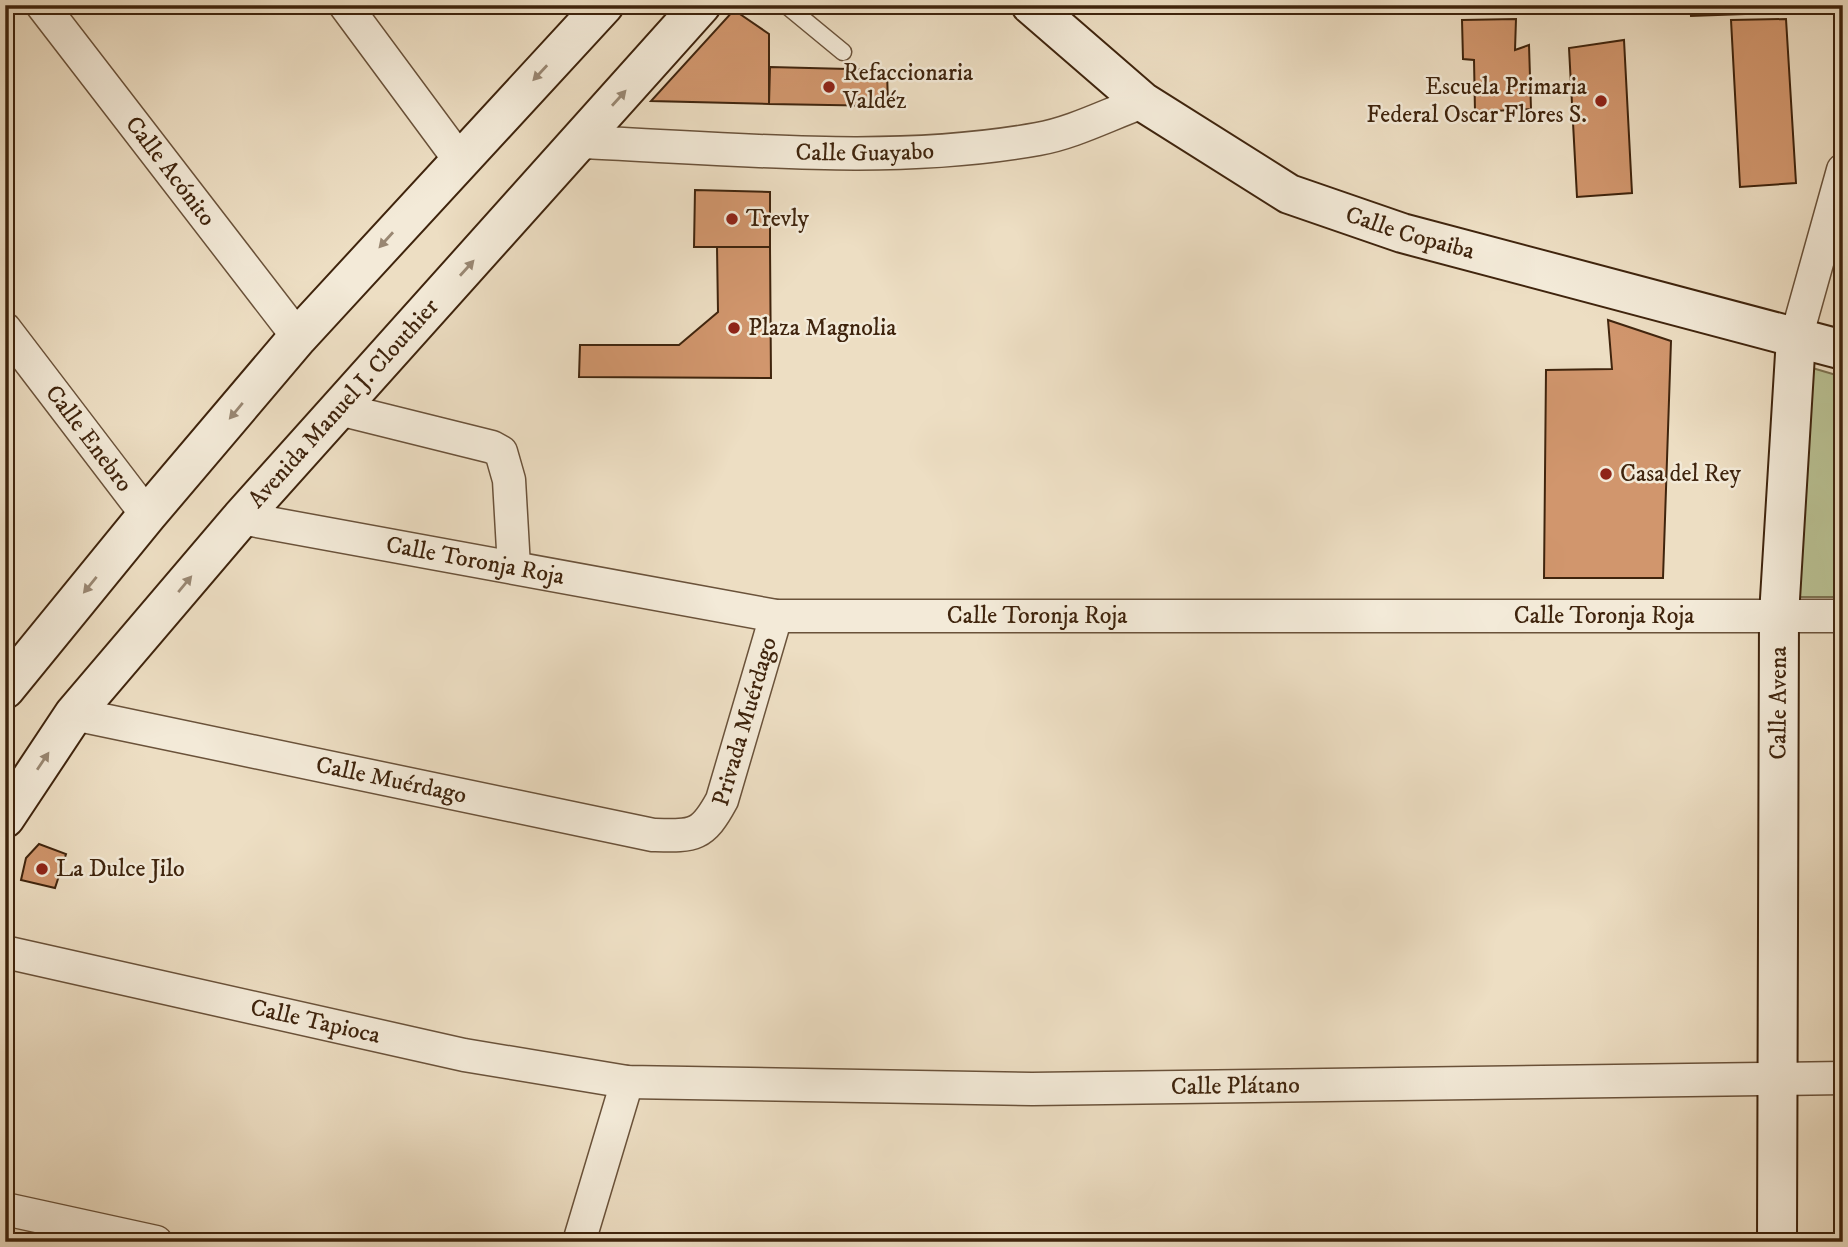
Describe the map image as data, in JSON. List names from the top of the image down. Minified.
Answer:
{"streets":{"main road":["Calle Copaiba","Avenida Manuel J. Clouthier","Calle Avena"],"street":["Calle Guayabo","Calle Acónito","Calle Enebro","Calle Toronja Roja","Privada Muérdago","Calle Muérdago","Calle Tapioca","Calle Plátano"]},"crossings":[["Calle Guayabo","Calle Copaiba"],["Calle Guayabo","Avenida Manuel J. Clouthier"],["Calle Copaiba","Calle Avena"],["Avenida Manuel J. Clouthier","Calle Toronja Roja"],["Avenida Manuel J. Clouthier","Calle Muérdago"],["Calle Toronja Roja","Calle Avena"],["Calle Toronja Roja","Privada Muérdago"],["Calle Avena","Calle Plátano"],["Privada Muérdago","Calle Muérdago"],["Calle Tapioca","Calle Plátano"]],"places":["Refaccionaria Valdéz","Escuela Primaria Federal Oscar Flores S.","Trevly","Plaza Magnolia","Casa del Rey","La Dulce Jilo"]}
